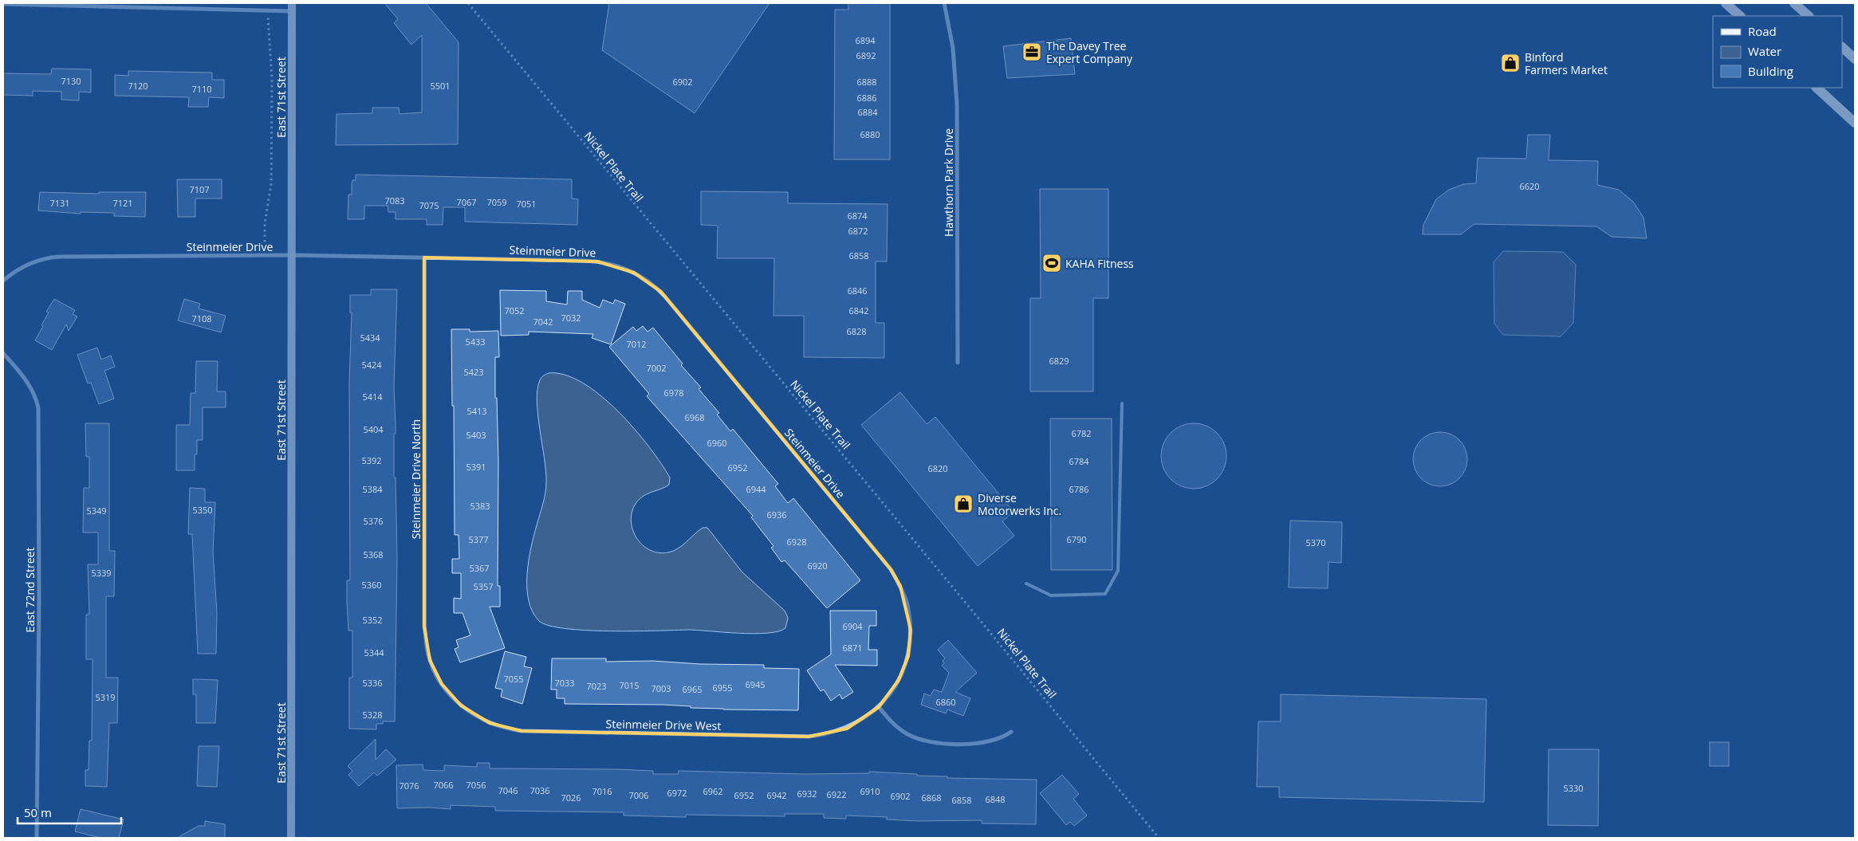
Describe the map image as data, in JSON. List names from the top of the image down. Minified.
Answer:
{"streets":{"main road":["East 71st Street"],"street":["Hawthorn Park Drive","Steinmeier Drive","Steinmeier Drive North","East 72nd Street","Steinmeier Drive West"],"path":["Nickel Plate Trail"]},"crossings":[["East 71st Street","Steinmeier Drive"],["Steinmeier Drive","Steinmeier Drive North"],["Steinmeier Drive","Steinmeier Drive West"],["Steinmeier Drive North","Steinmeier Drive West"]],"places":{"office":["The Davey Tree Expert Company"],"shop":["Binford Farmers Market","Diverse Motorwerks Inc."],"sports":["KAHA Fitness"]},"house_numbers":["6894","6892","7130","6902","6888","7120","5501","7110","6886","6884","6880","6620","7107","7083","7067","7059","7131","7121","7051","7075","6874","6872","6858","6846","7052","6842","7032","7108","7042","6828","5434","5433","7012","6829","5424","7002","5423","6978","5414","5413","6968","5404","6782","5403","6960","5392","6784","5391","6952","6820","5384","6944","6786","5383","5350","5349","6936","5376","5377","6790","6928","5370","5368","6920","5367","5339","5360","5357","5352","6904","6871","5344","7055","5336","7033","6945","7015","7023","6955","7003","6965","5319","6860","5328","7066","7056","7076","5330","7046","7036","7016","6962","6910","6972","6932","6922","7006","6952","6942","6902","7026","6868","6848","6858"],"legend":["Road","Water","Building"],"scale_bar":"50 m"}
